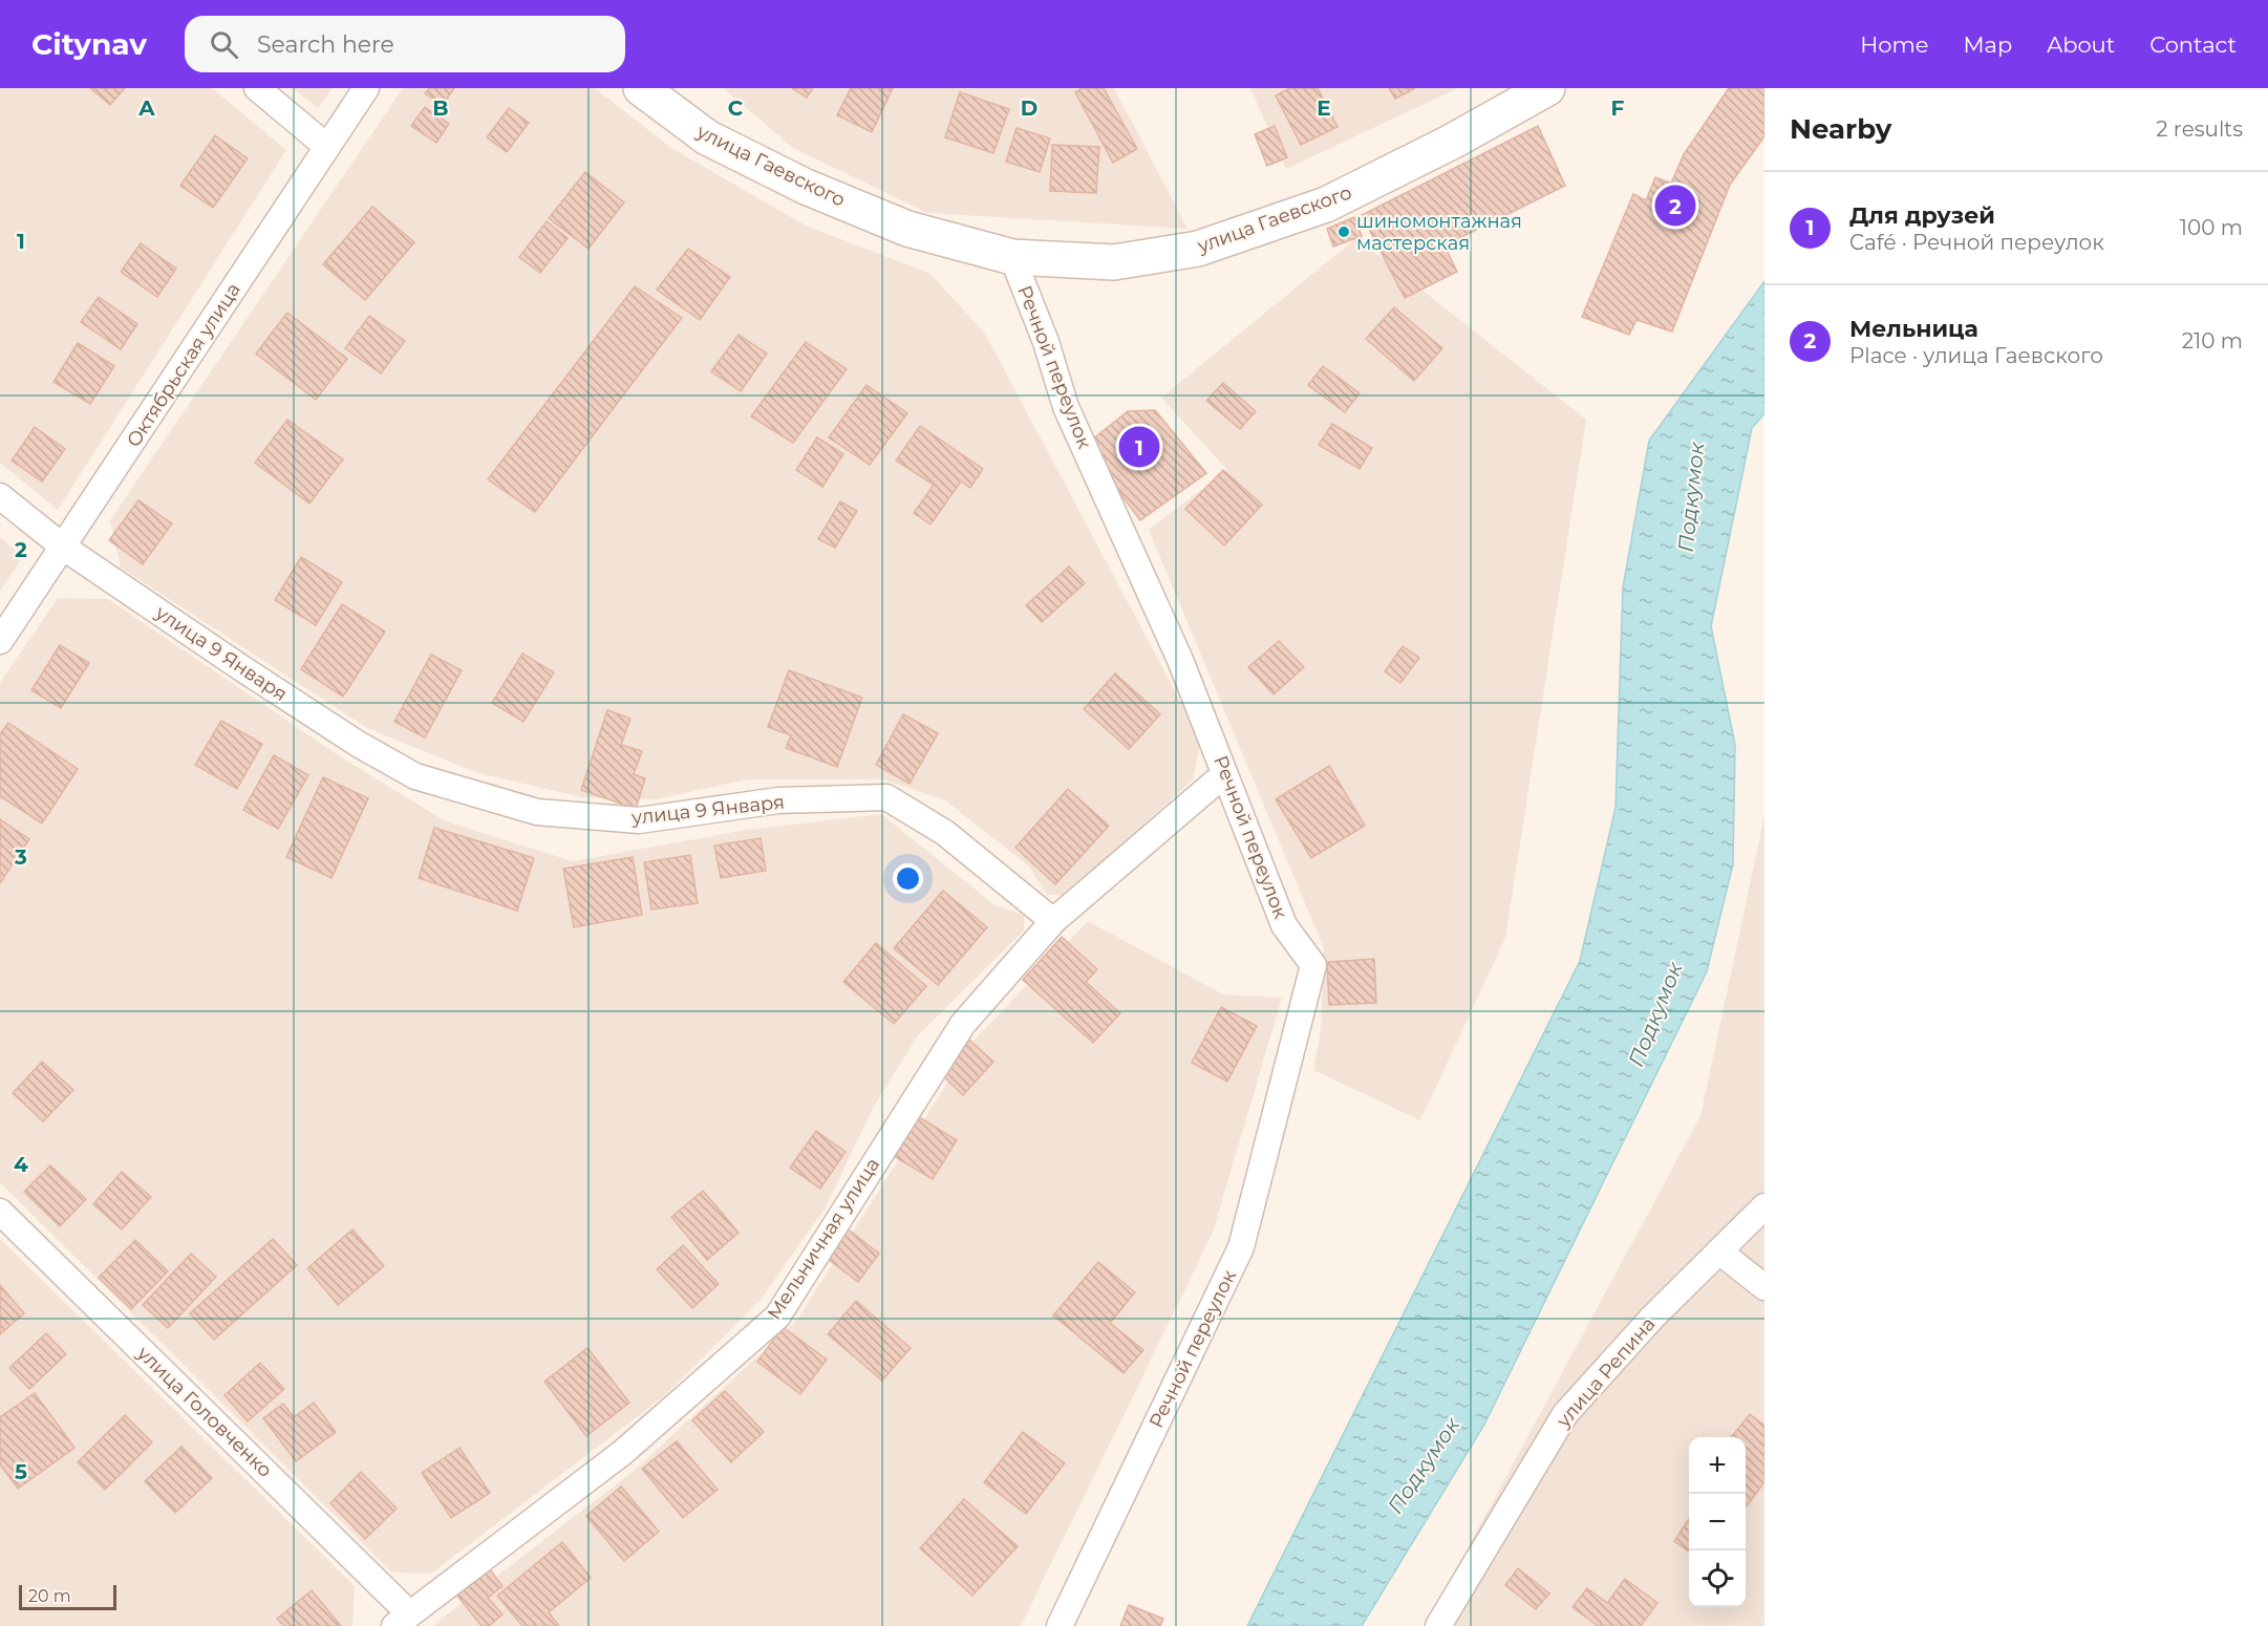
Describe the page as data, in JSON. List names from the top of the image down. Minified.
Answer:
{"streets":{"main road":["улица Гаевского"],"street":["Октябрьская улица","Речной переулок","улица 9 Января","Мельничная улица","улица Репина","улица Головченко"]},"crossings":[["улица Гаевского","Речной переулок"],["Октябрьская улица","улица 9 Января"],["улица 9 Января","Мельничная улица"],["Мельничная улица","улица Головченко"]],"water":["Подкумок"],"places":["шиномонтажная мастерская"],"scale_bar":"20 m","page":{"header":"Citynav","search":"Search here","nav":["Home","Map","About","Contact"],"heading":["Nearby","2 results"],"list":[{"mark":"1","name":"Для друзей","note":"Café · Речной переулок","value":"100 m"},{"mark":"2","name":"Мельница","note":"Place · улица Гаевского","value":"210 m"}],"pins":["2","1"],"map_buttons":["+","−"],"scale":"20 m"},"grid":{"columns":["A","B","C","D","E","F"],"rows":["1","2","3","4","5"]}}
